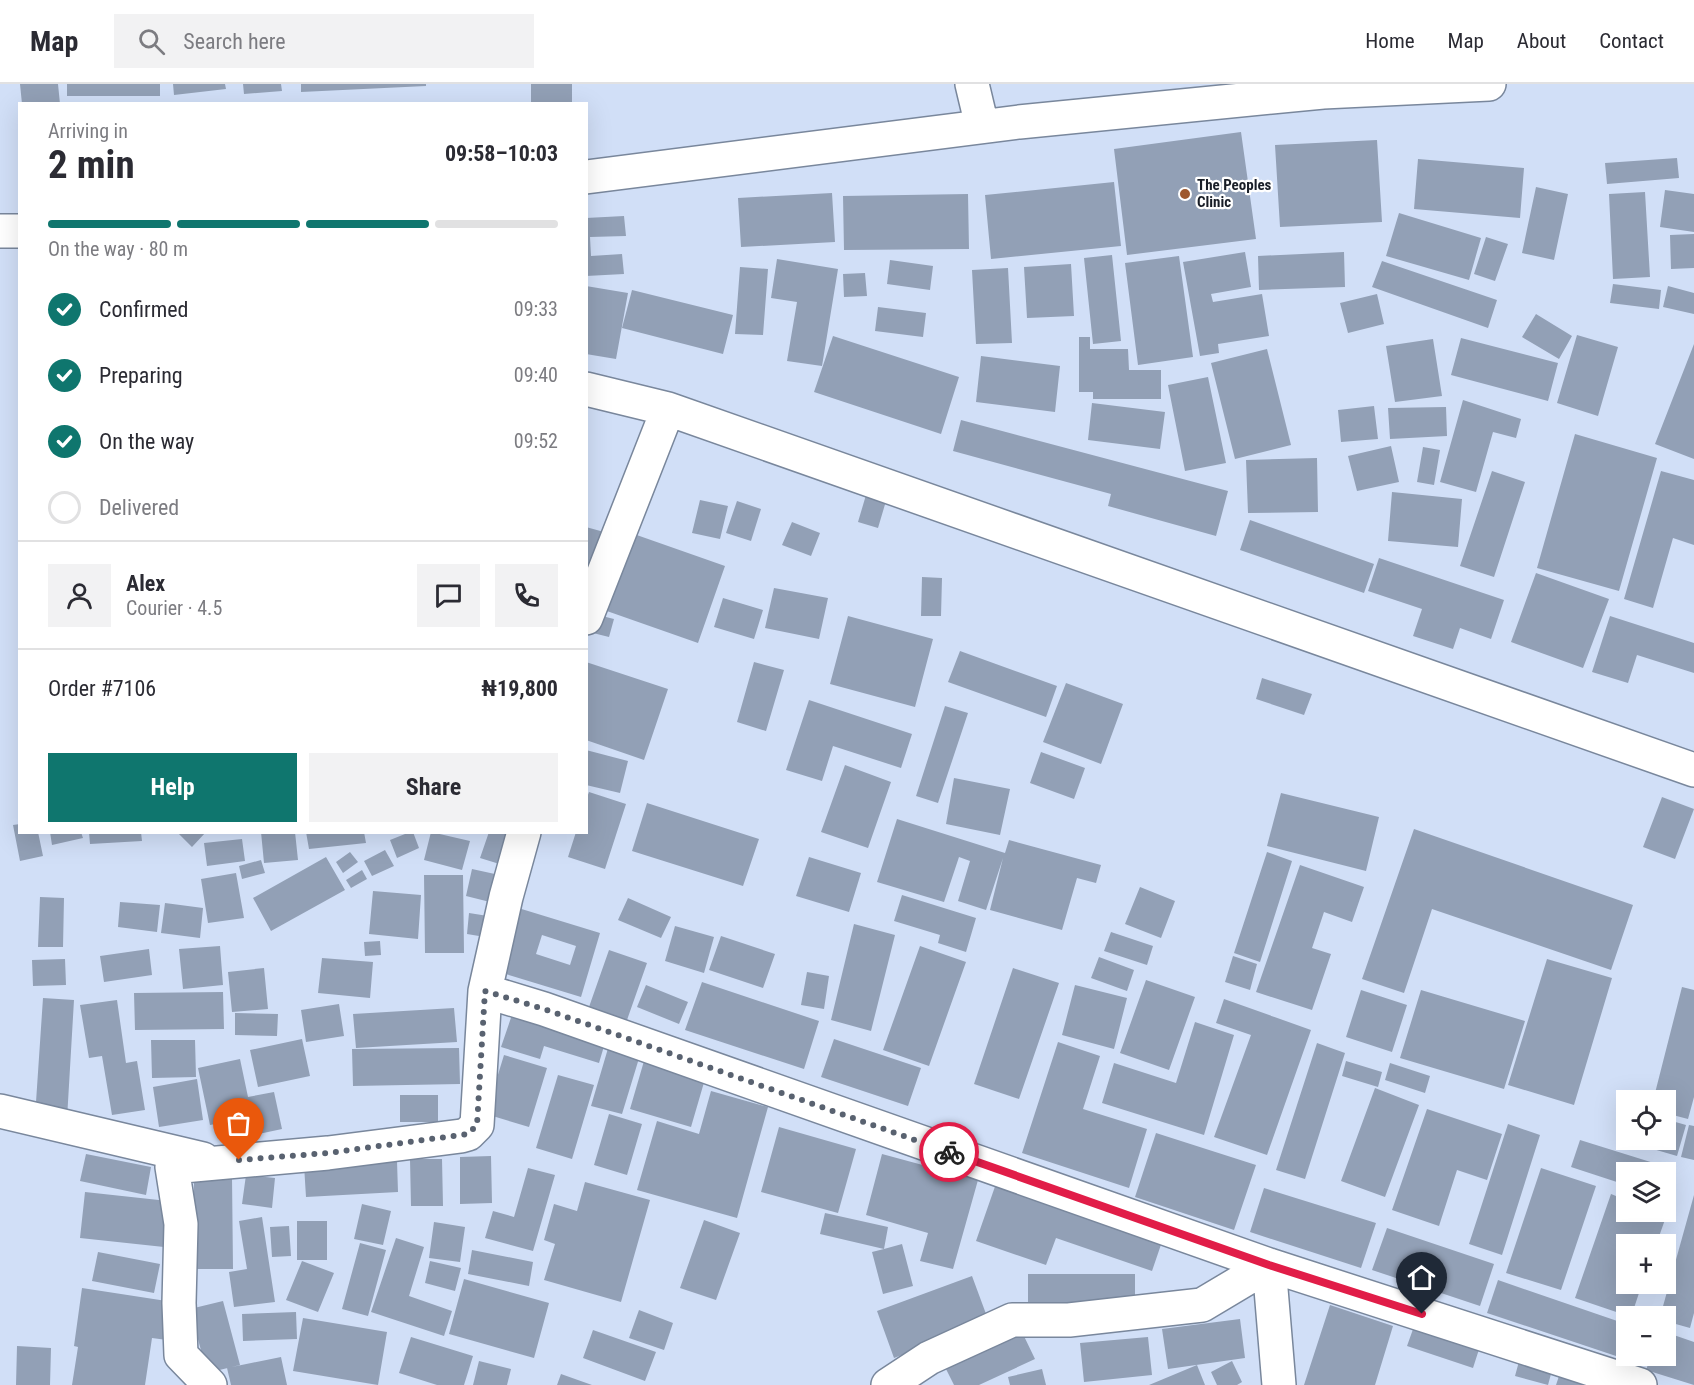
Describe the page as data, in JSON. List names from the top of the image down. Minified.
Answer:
{"places":["The Peoples Clinic"],"page":{"header":"Map","search":"Search here","nav":["Home","Map","About","Contact"],"heading":["2 min","Arriving in","09:58–10:03"],"panel":["Alex","Courier · 4.5","Order #7106","₦19,800"],"bar":"On the way · 80 m","list":[["Confirmed","09:33"],["Preparing","09:40"],["On the way","09:52"],"Delivered"],"buttons":["Help","Share"],"map_buttons":["+","−"]}}
